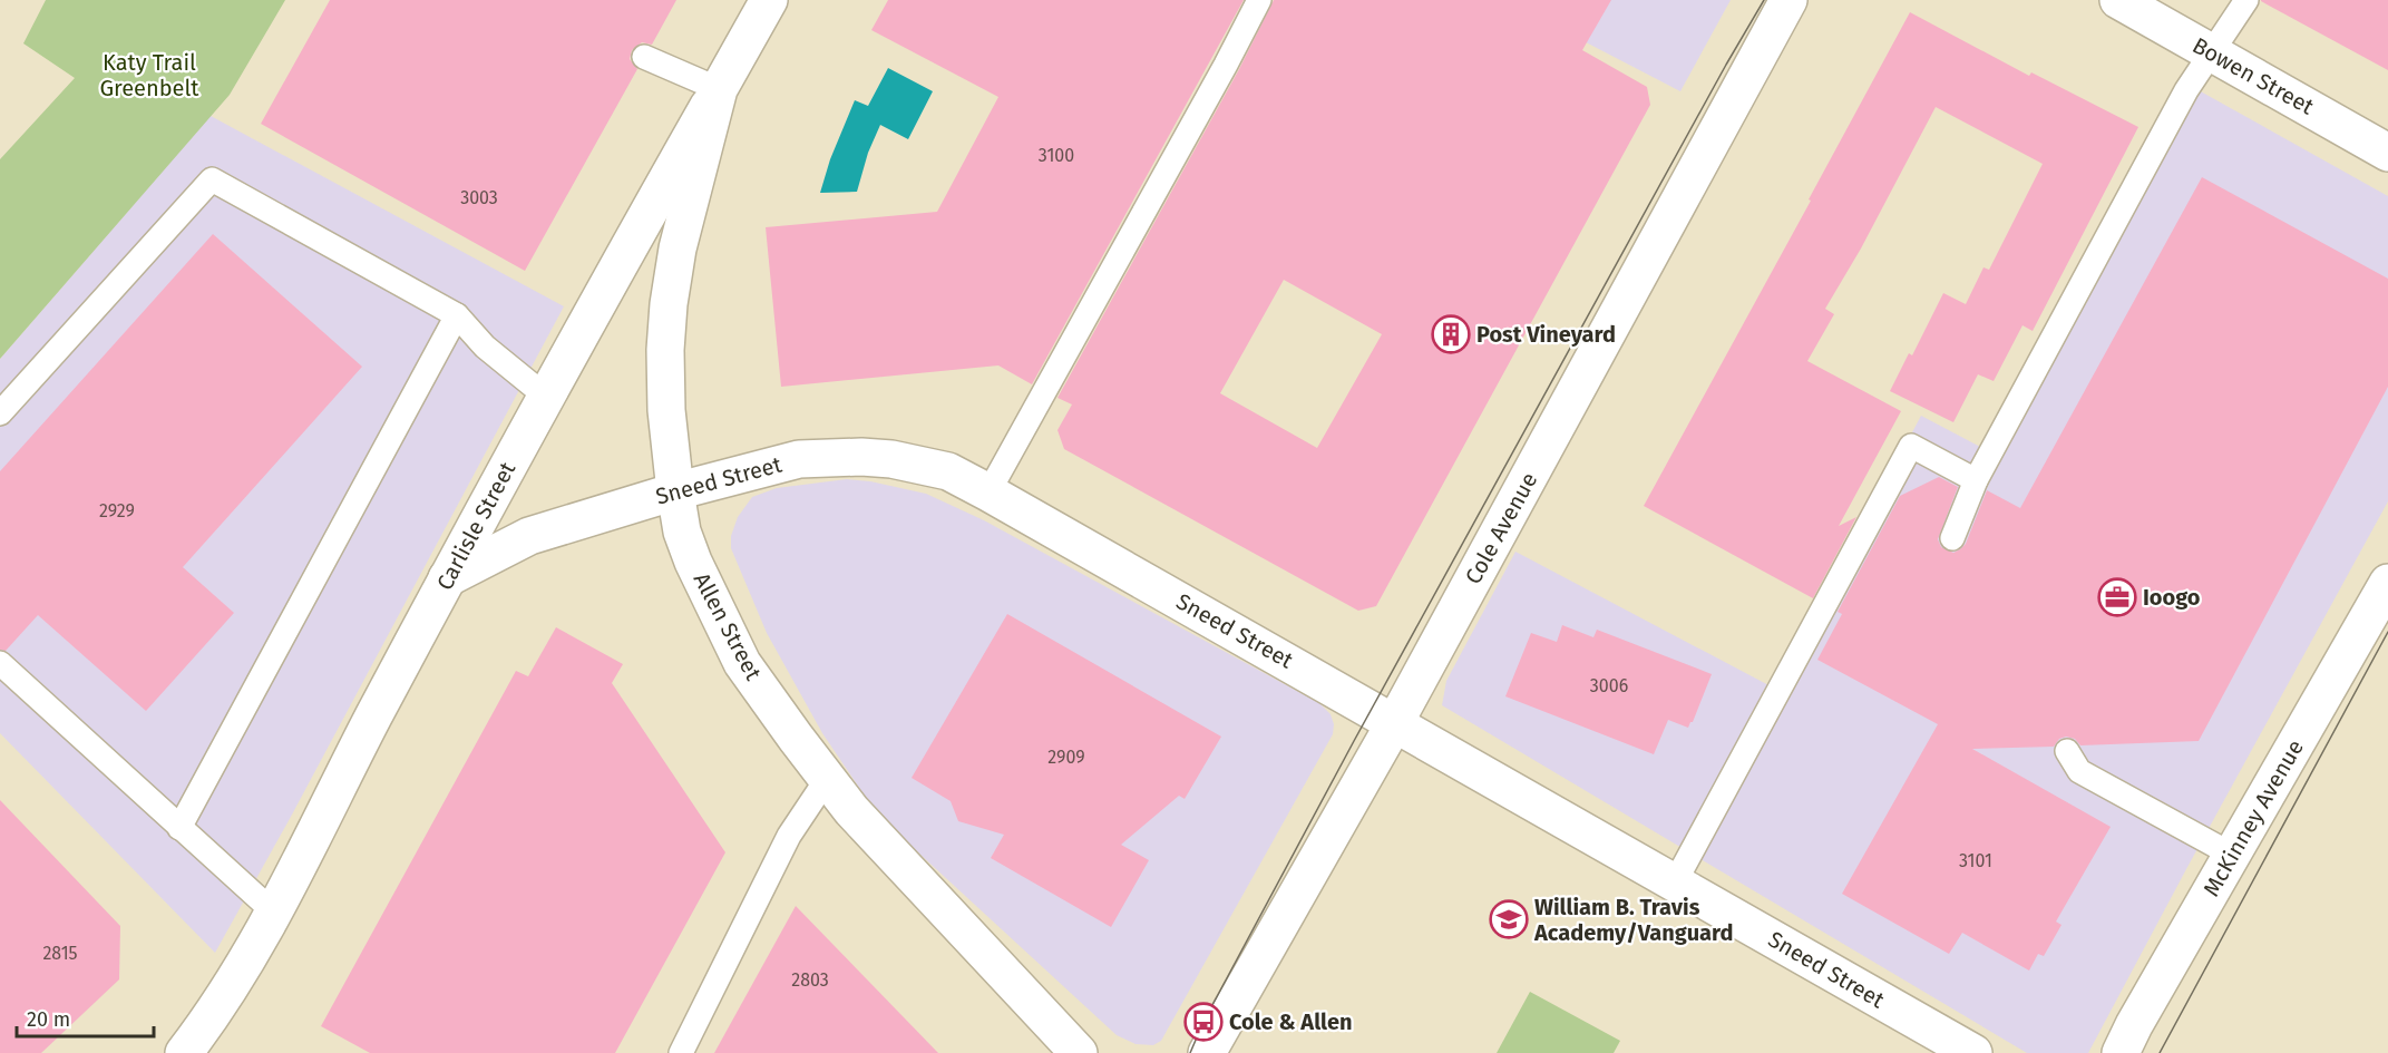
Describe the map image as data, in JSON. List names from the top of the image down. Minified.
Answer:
{"streets":{"street":["Bowen Street","Sneed Street","Carlisle Street","Cole Avenue","Allen Street","McKinney Avenue"]},"crossings":[["Sneed Street","Carlisle Street"],["Sneed Street","Cole Avenue"],["Sneed Street","Allen Street"],["Carlisle Street","Allen Street"]],"parks":["Katy Trail Greenbelt"],"places":{"building":["Post Vineyard"],"office":["Ioogo"],"school or university":["William B. Travis Academy/Vanguard"],"bus stop":["Cole & Allen"]},"house_numbers":["3100","3003","2929","3006","2909","3101","2815","2803"],"scale_bar":"20 m"}
